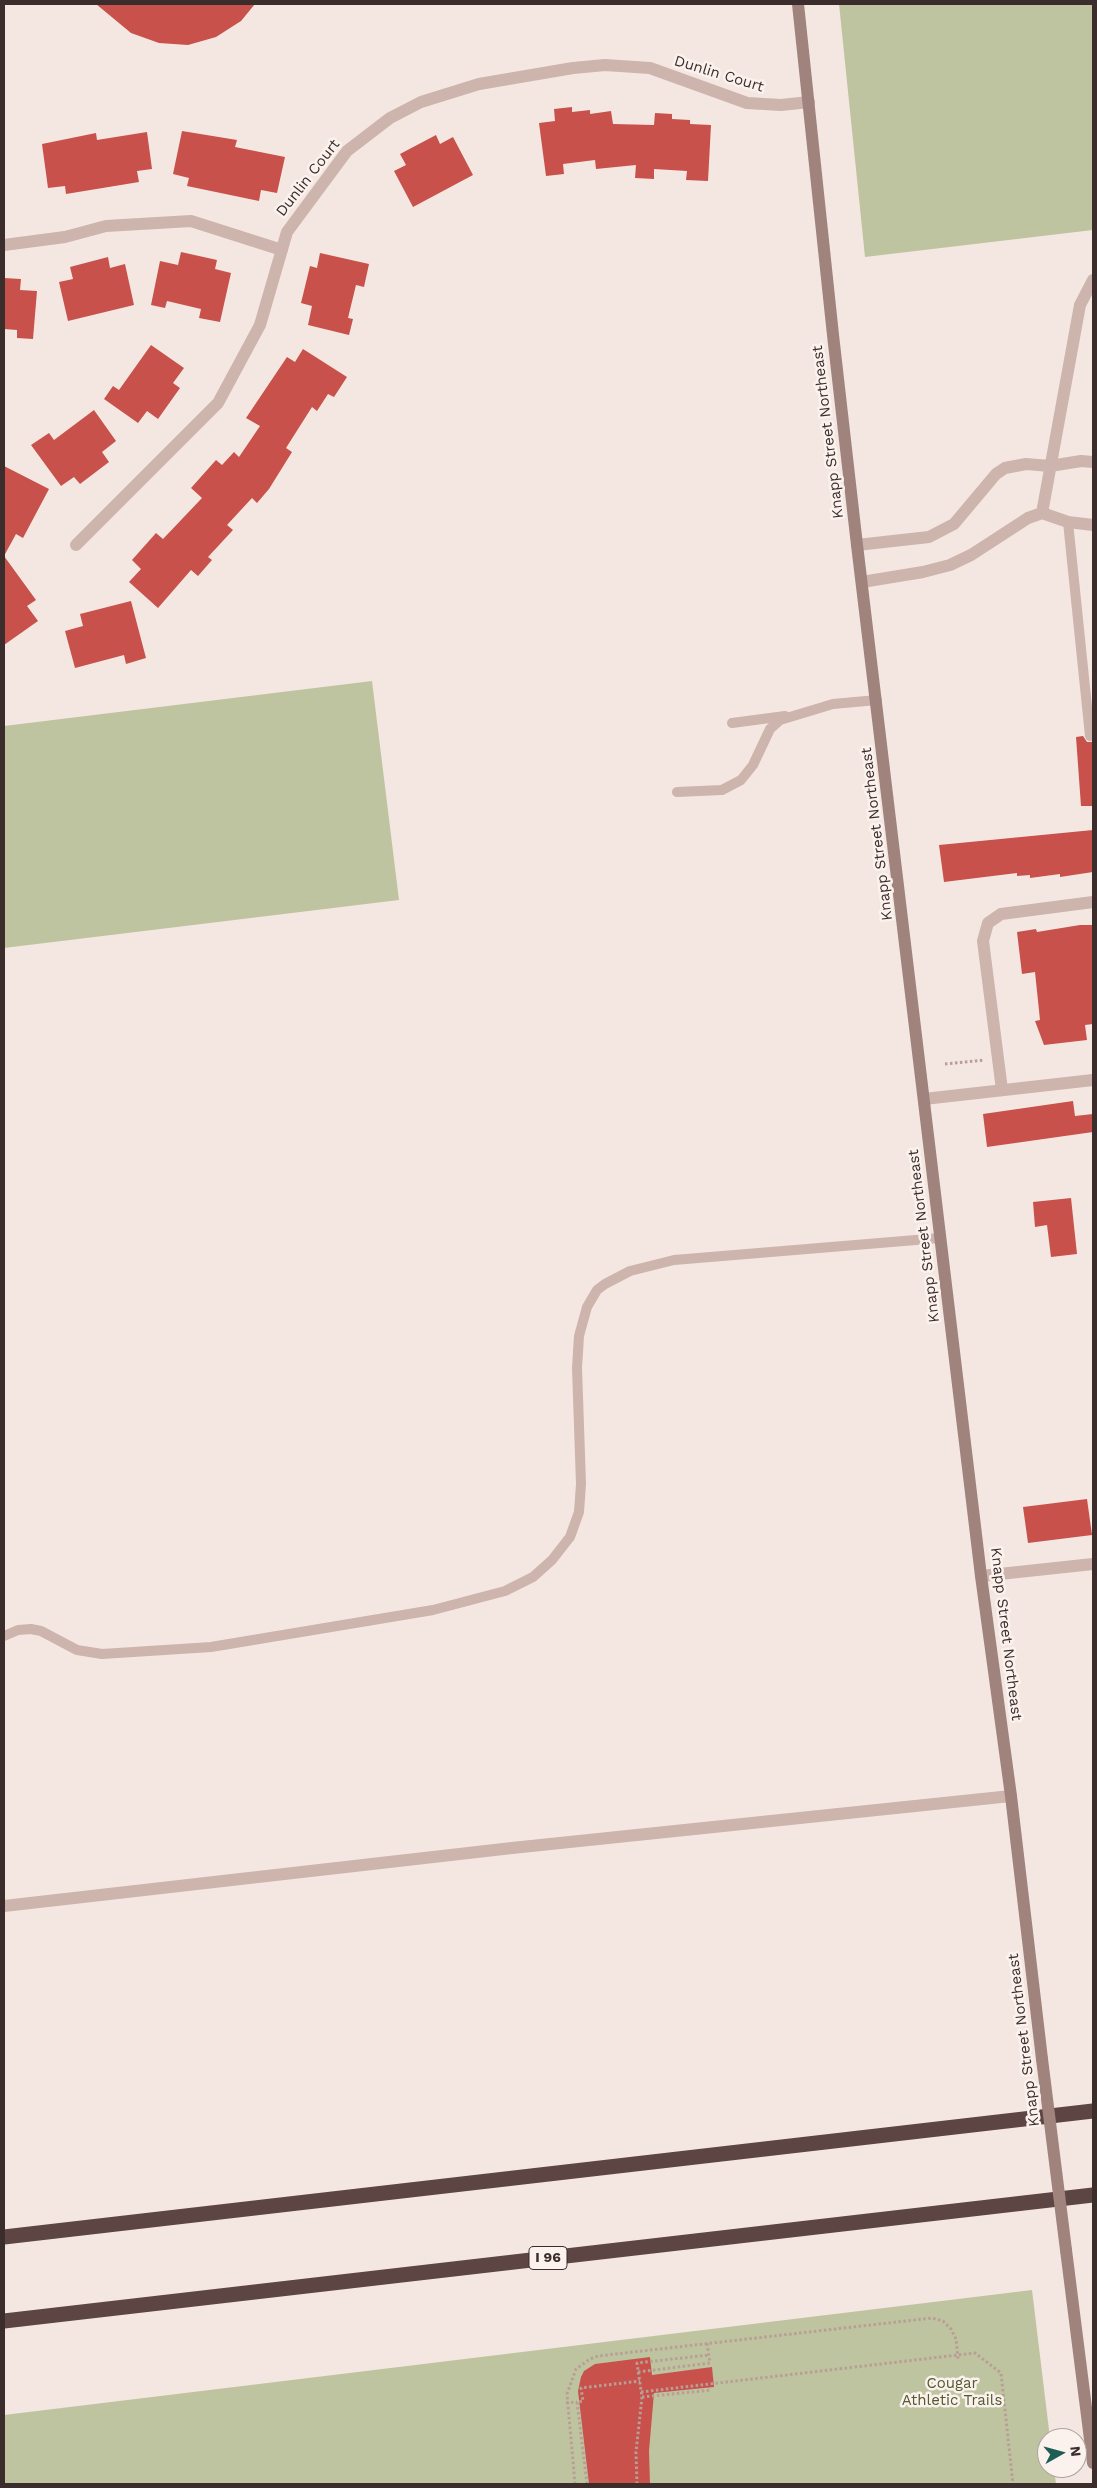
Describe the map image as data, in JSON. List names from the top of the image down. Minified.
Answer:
{"streets":{"highway":["I 96"],"main road":["Knapp Street Northeast"],"street":["Dunlin Court"]},"crossings":[["Dunlin Court","Knapp Street Northeast"]],"parks":["Cougar Athletic Trails"],"north":"right"}
